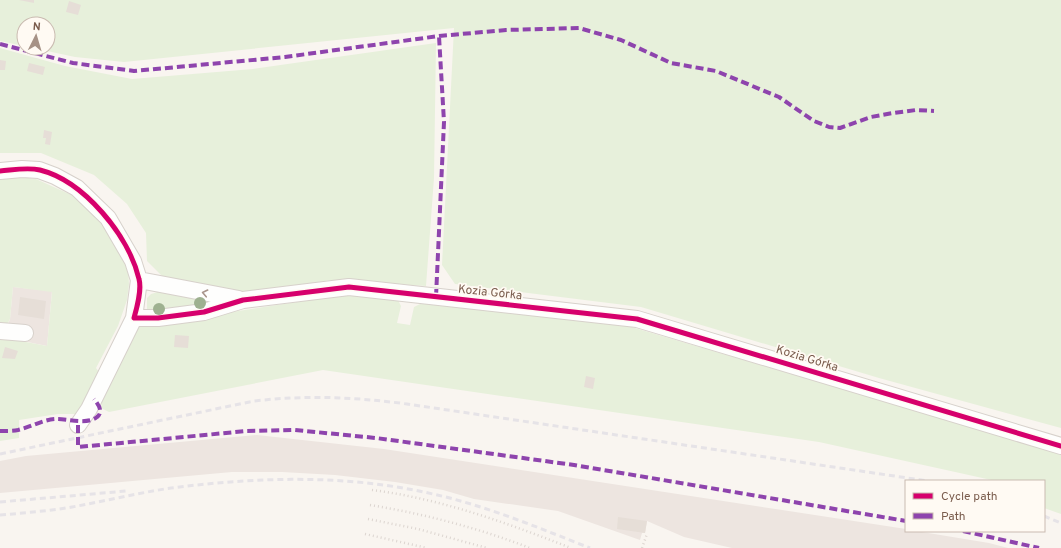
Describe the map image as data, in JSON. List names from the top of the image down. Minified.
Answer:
{"streets":{"street":["Kozia Górka"]},"legend":["Cycle path","Path"],"north":"top"}
